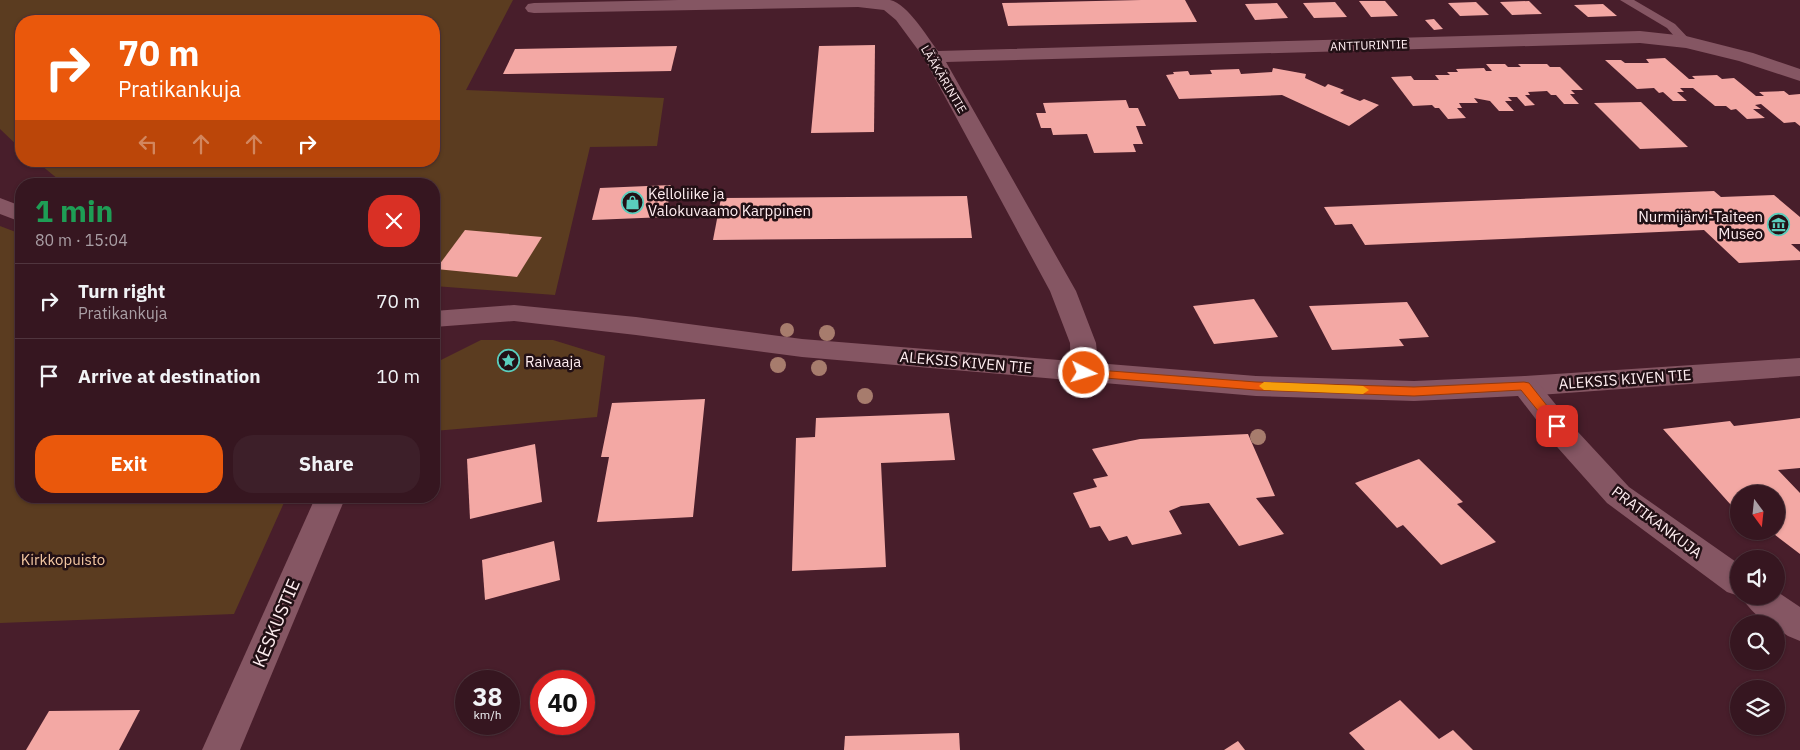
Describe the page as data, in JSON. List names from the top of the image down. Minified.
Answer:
{"streets":{"street":["ANTTURINTIE","LÄÄKÄRINTIE","ALEKSIS KIVEN TIE","PRATIKANKUJA","KESKUSTIE"]},"crossings":[["ANTTURINTIE","LÄÄKÄRINTIE"],["LÄÄKÄRINTIE","ALEKSIS KIVEN TIE"],["ALEKSIS KIVEN TIE","PRATIKANKUJA"]],"parks":["Kirkkopuisto"],"places":{"shop":["Kelloliike ja Valokuvaamo Karppinen"],"museum":["Nurmijärvi-Taiteen Museo"],"place":["Raivaaja"]},"north":"bottom","page":{"turn":["70 m","Pratikankuja"],"heading":["1 min","80 m · 15:04"],"list":[{"name":"Turn right","note":"Pratikankuja","value":"70 m"},{"name":"Arrive at destination","value":"10 m"}],"buttons":["Exit","Share"],"speed":"38 km/h","limit":"40"}}
